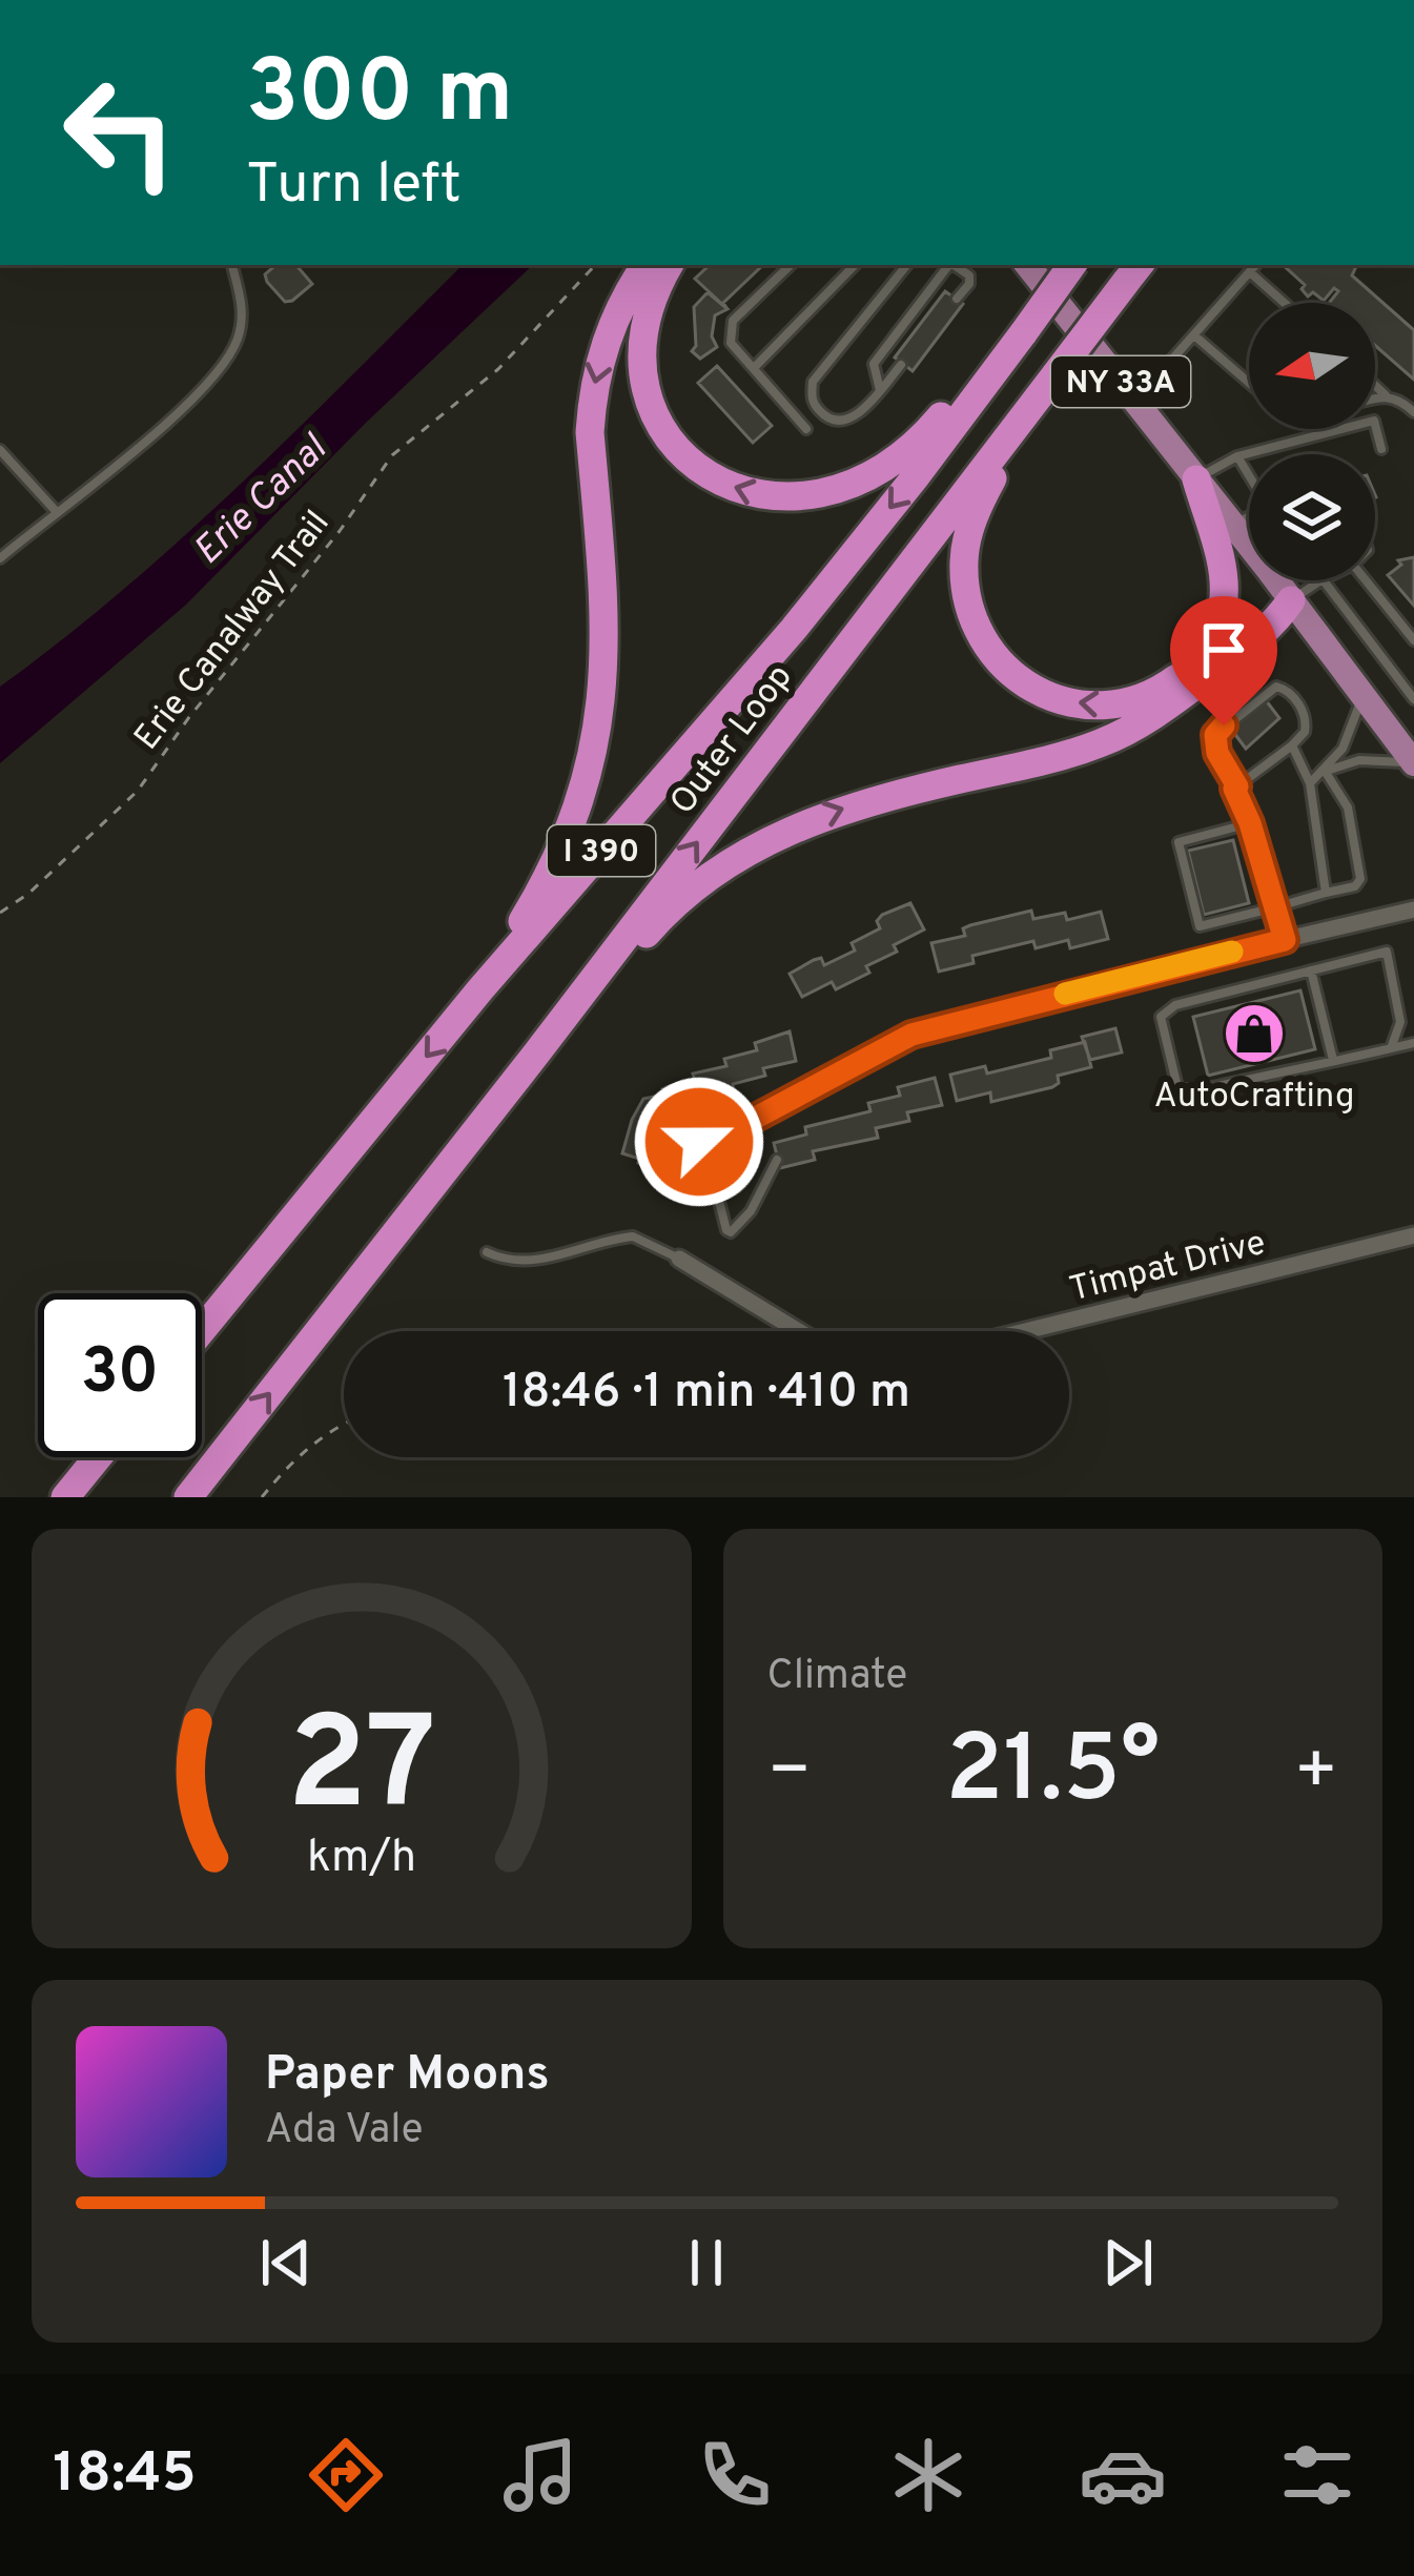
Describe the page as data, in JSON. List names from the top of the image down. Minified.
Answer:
{"streets":{"highway":["Outer Loop","I 390"],"main road":["NY 33A"],"street":["Timpat Drive"],"path":["Erie Canalway Trail"]},"water":["Erie Canal"],"places":{"shop":["AutoCrafting"]},"north":"left","page":{"turn":["300 m","Turn left"],"limit":"30","trip":"18:46 · 1 min · 410 m","tile":"Climate","heat":["−","21.5°","+"],"song":["Paper Moons","Ada Vale"],"tabs":"18:45","gauge":["27","km/h"]}}
